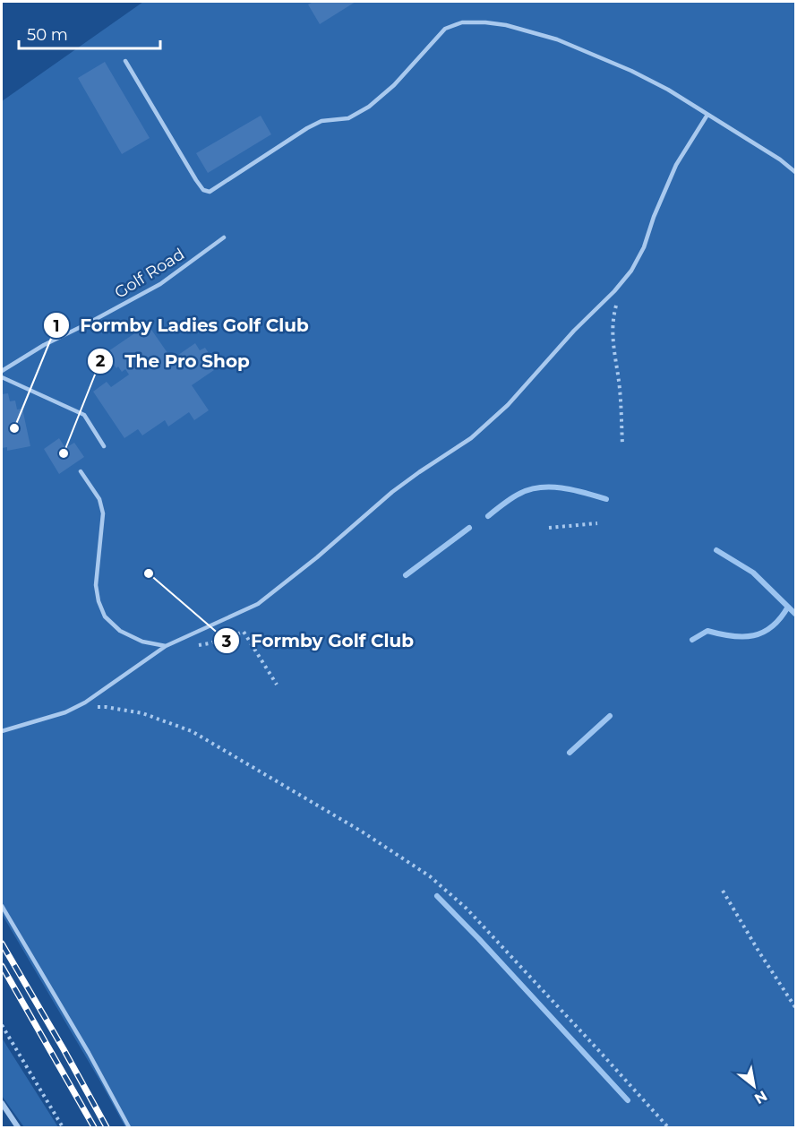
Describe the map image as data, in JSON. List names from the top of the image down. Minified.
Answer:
{"streets":{"lane":["Golf Road"]},"places":["Formby Ladies Golf Club","The Pro Shop","Formby Golf Club"],"scale_bar":"50 m","north":"bottom right"}
